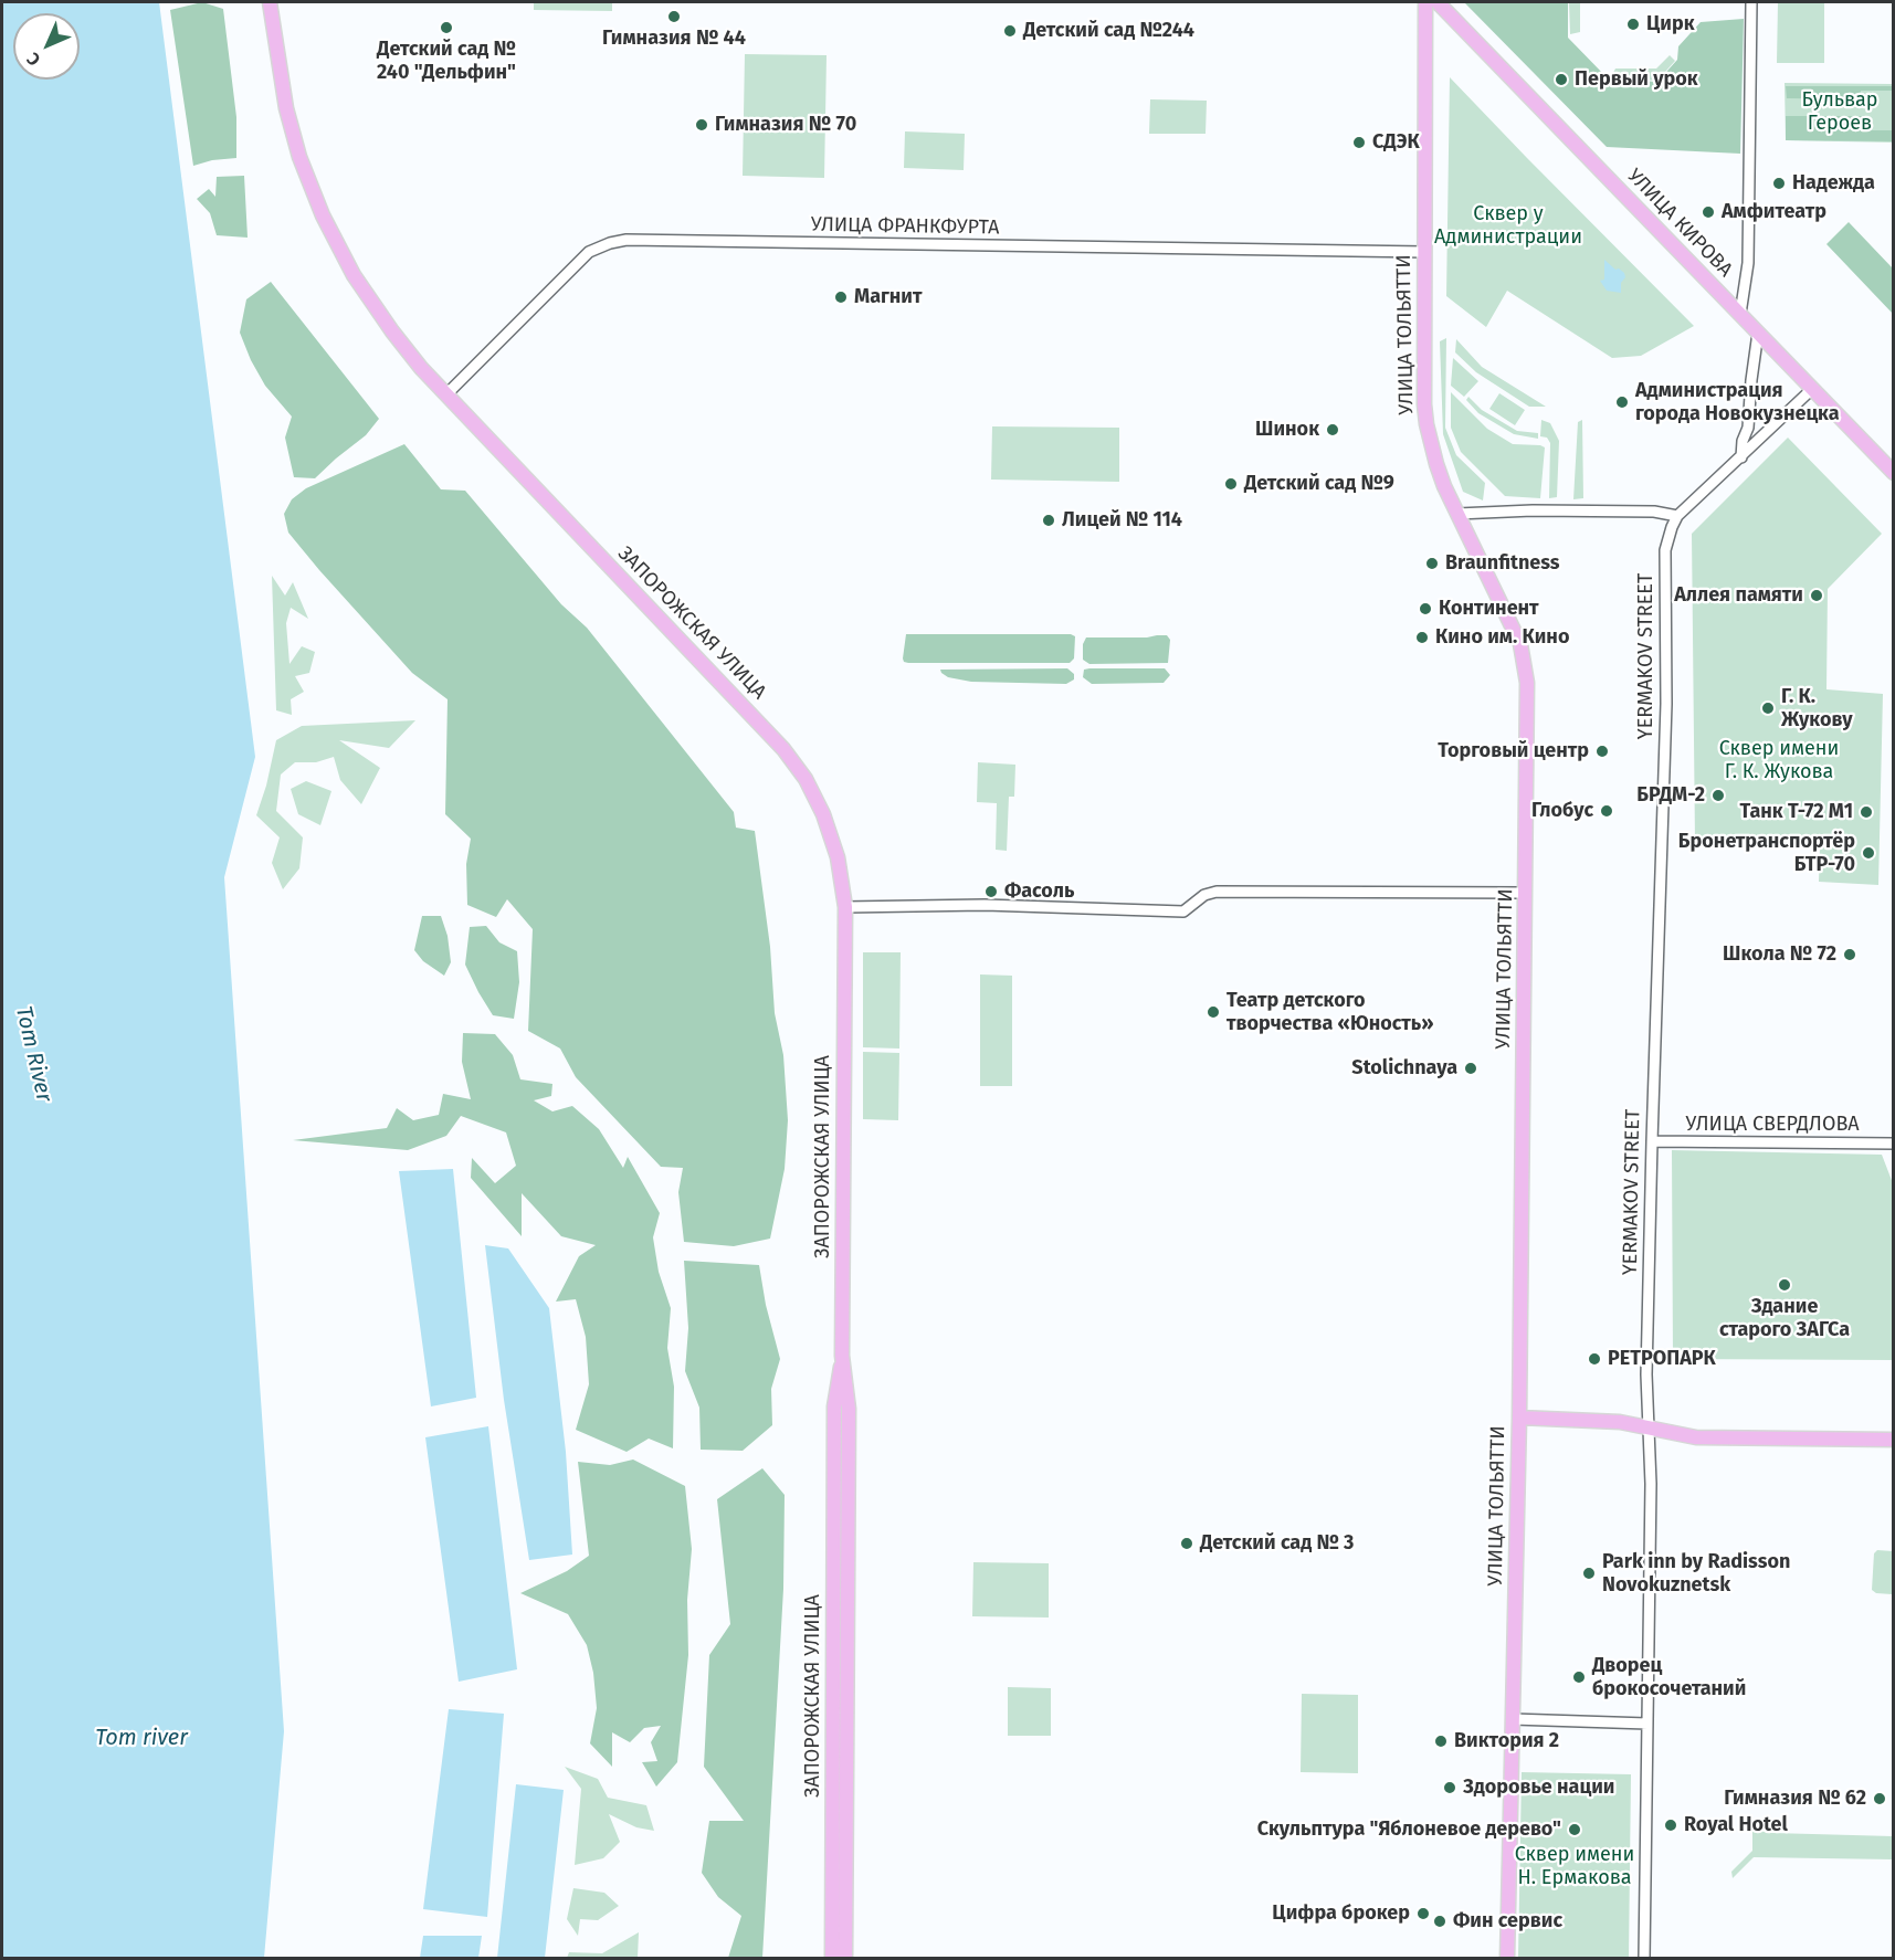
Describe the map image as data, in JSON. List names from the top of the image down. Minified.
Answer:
{"streets":{"main road":["УЛИЦА КИРОВА","УЛИЦА ТОЛЬЯТТИ","ЗАПОРОЖСКАЯ УЛИЦА"],"street":["УЛИЦА ФРАНКФУРТА","YERMAKOV STREET","УЛИЦА СВЕРДЛОВА"]},"crossings":[["УЛИЦА КИРОВА","YERMAKOV STREET"],["УЛИЦА ФРАНКФУРТА","УЛИЦА ТОЛЬЯТТИ"],["УЛИЦА ФРАНКФУРТА","ЗАПОРОЖСКАЯ УЛИЦА"],["YERMAKOV STREET","УЛИЦА СВЕРДЛОВА"]],"water":["Tom River","Tom river"],"parks":["Бульвар Героев","Сквер у Администрации","Сквер имени Г. К. Жукова","Сквер имени Н. Ермакова"],"places":["Гимназия № 44","Цирк","Детский сад № 240 \"Дельфин\"","Детский сад №244","Первый урок","Гимназия № 70","СДЭК","Надежда","Амфитеатр","Магнит","Администрация города Новокузнецка","Шинок","Детский сад №9","Лицей № 114","Braunfitness","Аллея памяти","Континент","Кино им. Кино","Г. К. Жукову","Торговый центр","БРДМ-2","Глобус","Танк Т-72 М1","Бронетранспортёр БТР-70","Фасоль","Школа № 72","Театр детского творчества «Юность»","Stolichnaya","Здание старого ЗАГСа","РЕТРОПАРК","Детский сад № 3","Park inn by Radisson Novokuznetsk","Дворец брокосочетаний","Виктория 2","Здоровье нации","Гимназия № 62","Royal Hotel","Скульптура \"Яблоневое дерево\"","Цифра брокер","Фин сервис"],"north":"bottom left"}
